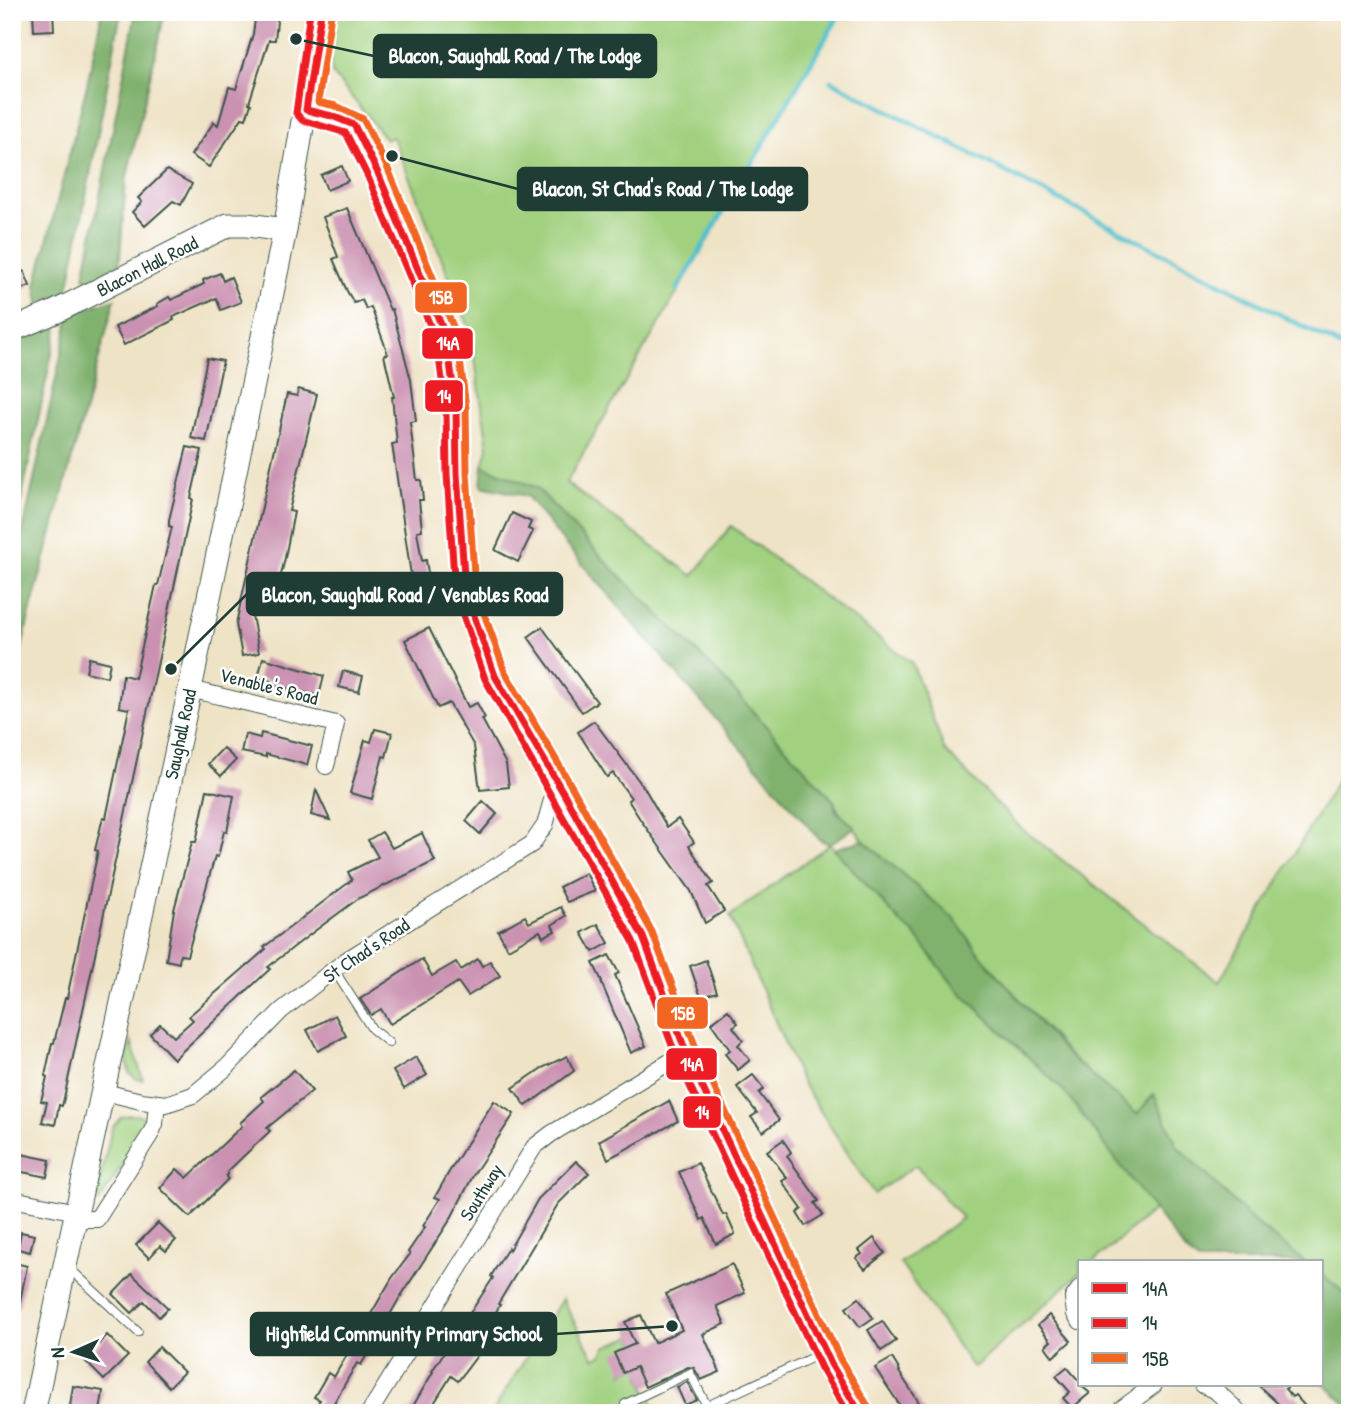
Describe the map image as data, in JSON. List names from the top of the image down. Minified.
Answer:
{"streets":{"street":["Blacon Hall Road","Venable's Road","Saughall Road","St Chad's Road","Southway"]},"crossings":[["Blacon Hall Road","Saughall Road"],["Venable's Road","Saughall Road"],["Saughall Road","St Chad's Road"]],"places":["Blacon, Saughall Road / The Lodge","Blacon, St Chad's Road / The Lodge","Blacon, Saughall Road / Venables Road","Highfield Community Primary School"],"lines":["transit line 14A","transit line 14","transit line 15B"],"legend":["14A","14","15B"],"north":"left"}
